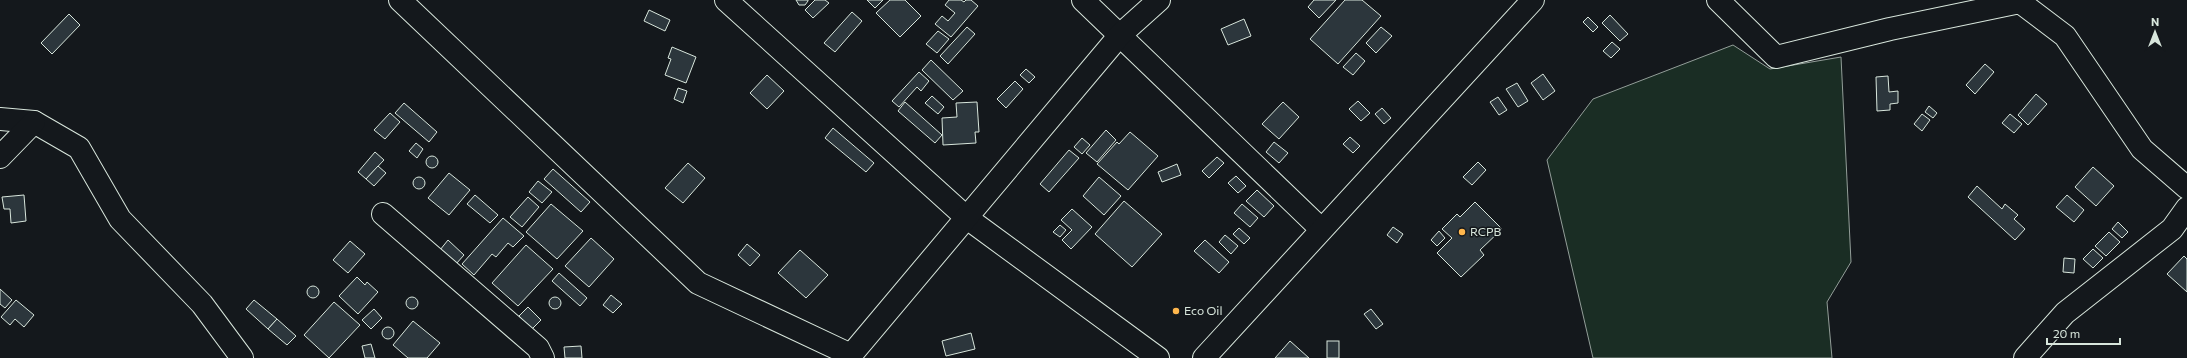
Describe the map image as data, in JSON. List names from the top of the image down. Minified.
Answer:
{"places":["RCPB","Eco Oil"],"scale_bar":"20 m","north":"top"}
